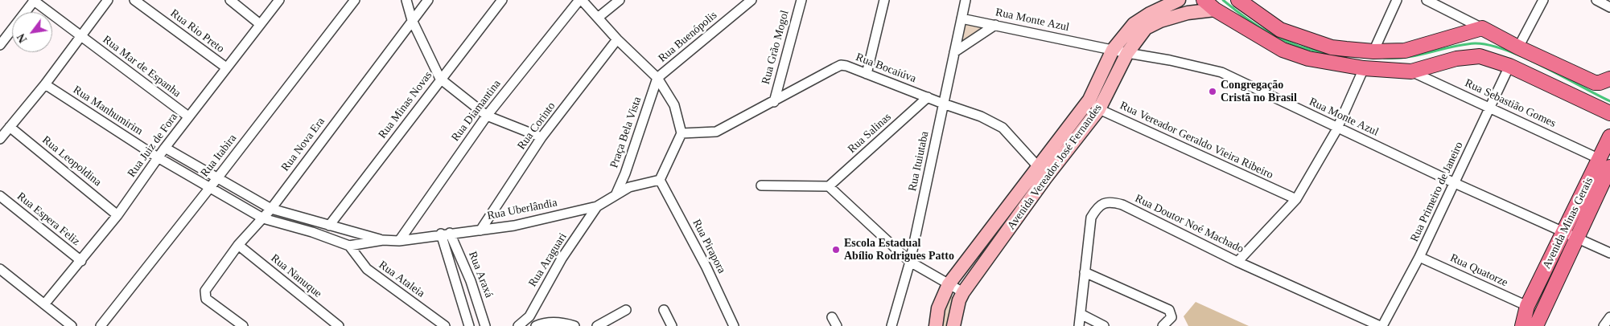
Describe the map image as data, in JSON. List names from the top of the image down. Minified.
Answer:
{"streets":{"main road":["Avenida Minas Gerais"],"street":["Rua Monte Azul","Rua Rio Preto","Rua Buenópolis","Rua Grão Mogol","Rua Mar de Espanha","Rua Bocaiúva","Rua Sebastião Gomes","Rua Minas Novas","Rua Manhumirim","Rua Diamantina","Rua Corinto","Praça Bela Vista","Rua Salinas","Rua Vereador Geraldo Vieira Ribeiro","Rua Nova Era","Rua Juiz de Fora","Rua Itabira","Rua Leopoldina","Rua Ituiutaba","Avenida Vereador José Fernandes","Rua Primeiro de Janeiro","Rua Uberlândia","Rua Espera Feliz","Rua Doutor Noé Machado","Rua Pirapora","Rua Araguari","Rua Quatorze","Rua Araxá","Rua Nanuque","Rua Ataleia"]},"crossings":[["Rua Monte Azul","Rua Ituiutaba"],["Rua Monte Azul","Avenida Vereador José Fernandes"],["Rua Monte Azul","Rua Primeiro de Janeiro"],["Rua Monte Azul","Avenida Minas Gerais"],["Rua Rio Preto","Rua Juiz de Fora"],["Rua Buenópolis","Praça Bela Vista"],["Rua Grão Mogol","Rua Bocaiúva"],["Rua Mar de Espanha","Rua Juiz de Fora"],["Rua Bocaiúva","Rua Salinas"],["Rua Bocaiúva","Rua Ituiutaba"],["Rua Bocaiúva","Avenida Vereador José Fernandes"],["Rua Sebastião Gomes","Rua Primeiro de Janeiro"],["Rua Sebastião Gomes","Avenida Minas Gerais"],["Rua Minas Novas","Rua Uberlândia"],["Rua Manhumirim","Rua Juiz de Fora"],["Rua Manhumirim","Rua Uberlândia"],["Rua Diamantina","Rua Uberlândia"],["Rua Corinto","Rua Uberlândia"],["Praça Bela Vista","Rua Uberlândia"],["Rua Vereador Geraldo Vieira Ribeiro","Avenida Vereador José Fernandes"],["Rua Nova Era","Rua Uberlândia"],["Rua Nova Era","Rua Nanuque"],["Rua Juiz de Fora","Rua Leopoldina"],["Rua Juiz de Fora","Rua Uberlândia"],["Rua Juiz de Fora","Rua Espera Feliz"],["Rua Itabira","Rua Uberlândia"],["Rua Primeiro de Janeiro","Rua Doutor Noé Machado"],["Rua Primeiro de Janeiro","Rua Quatorze"],["Rua Uberlândia","Rua Pirapora"],["Rua Uberlândia","Rua Araguari"],["Rua Uberlândia","Rua Araxá"],["Rua Uberlândia","Rua Ataleia"],["Avenida Minas Gerais","Rua Quatorze"]],"places":["Congregação Cristã no Brasil","Escola Estadual Abílio Rodrigues Patto"],"north":"bottom left"}
